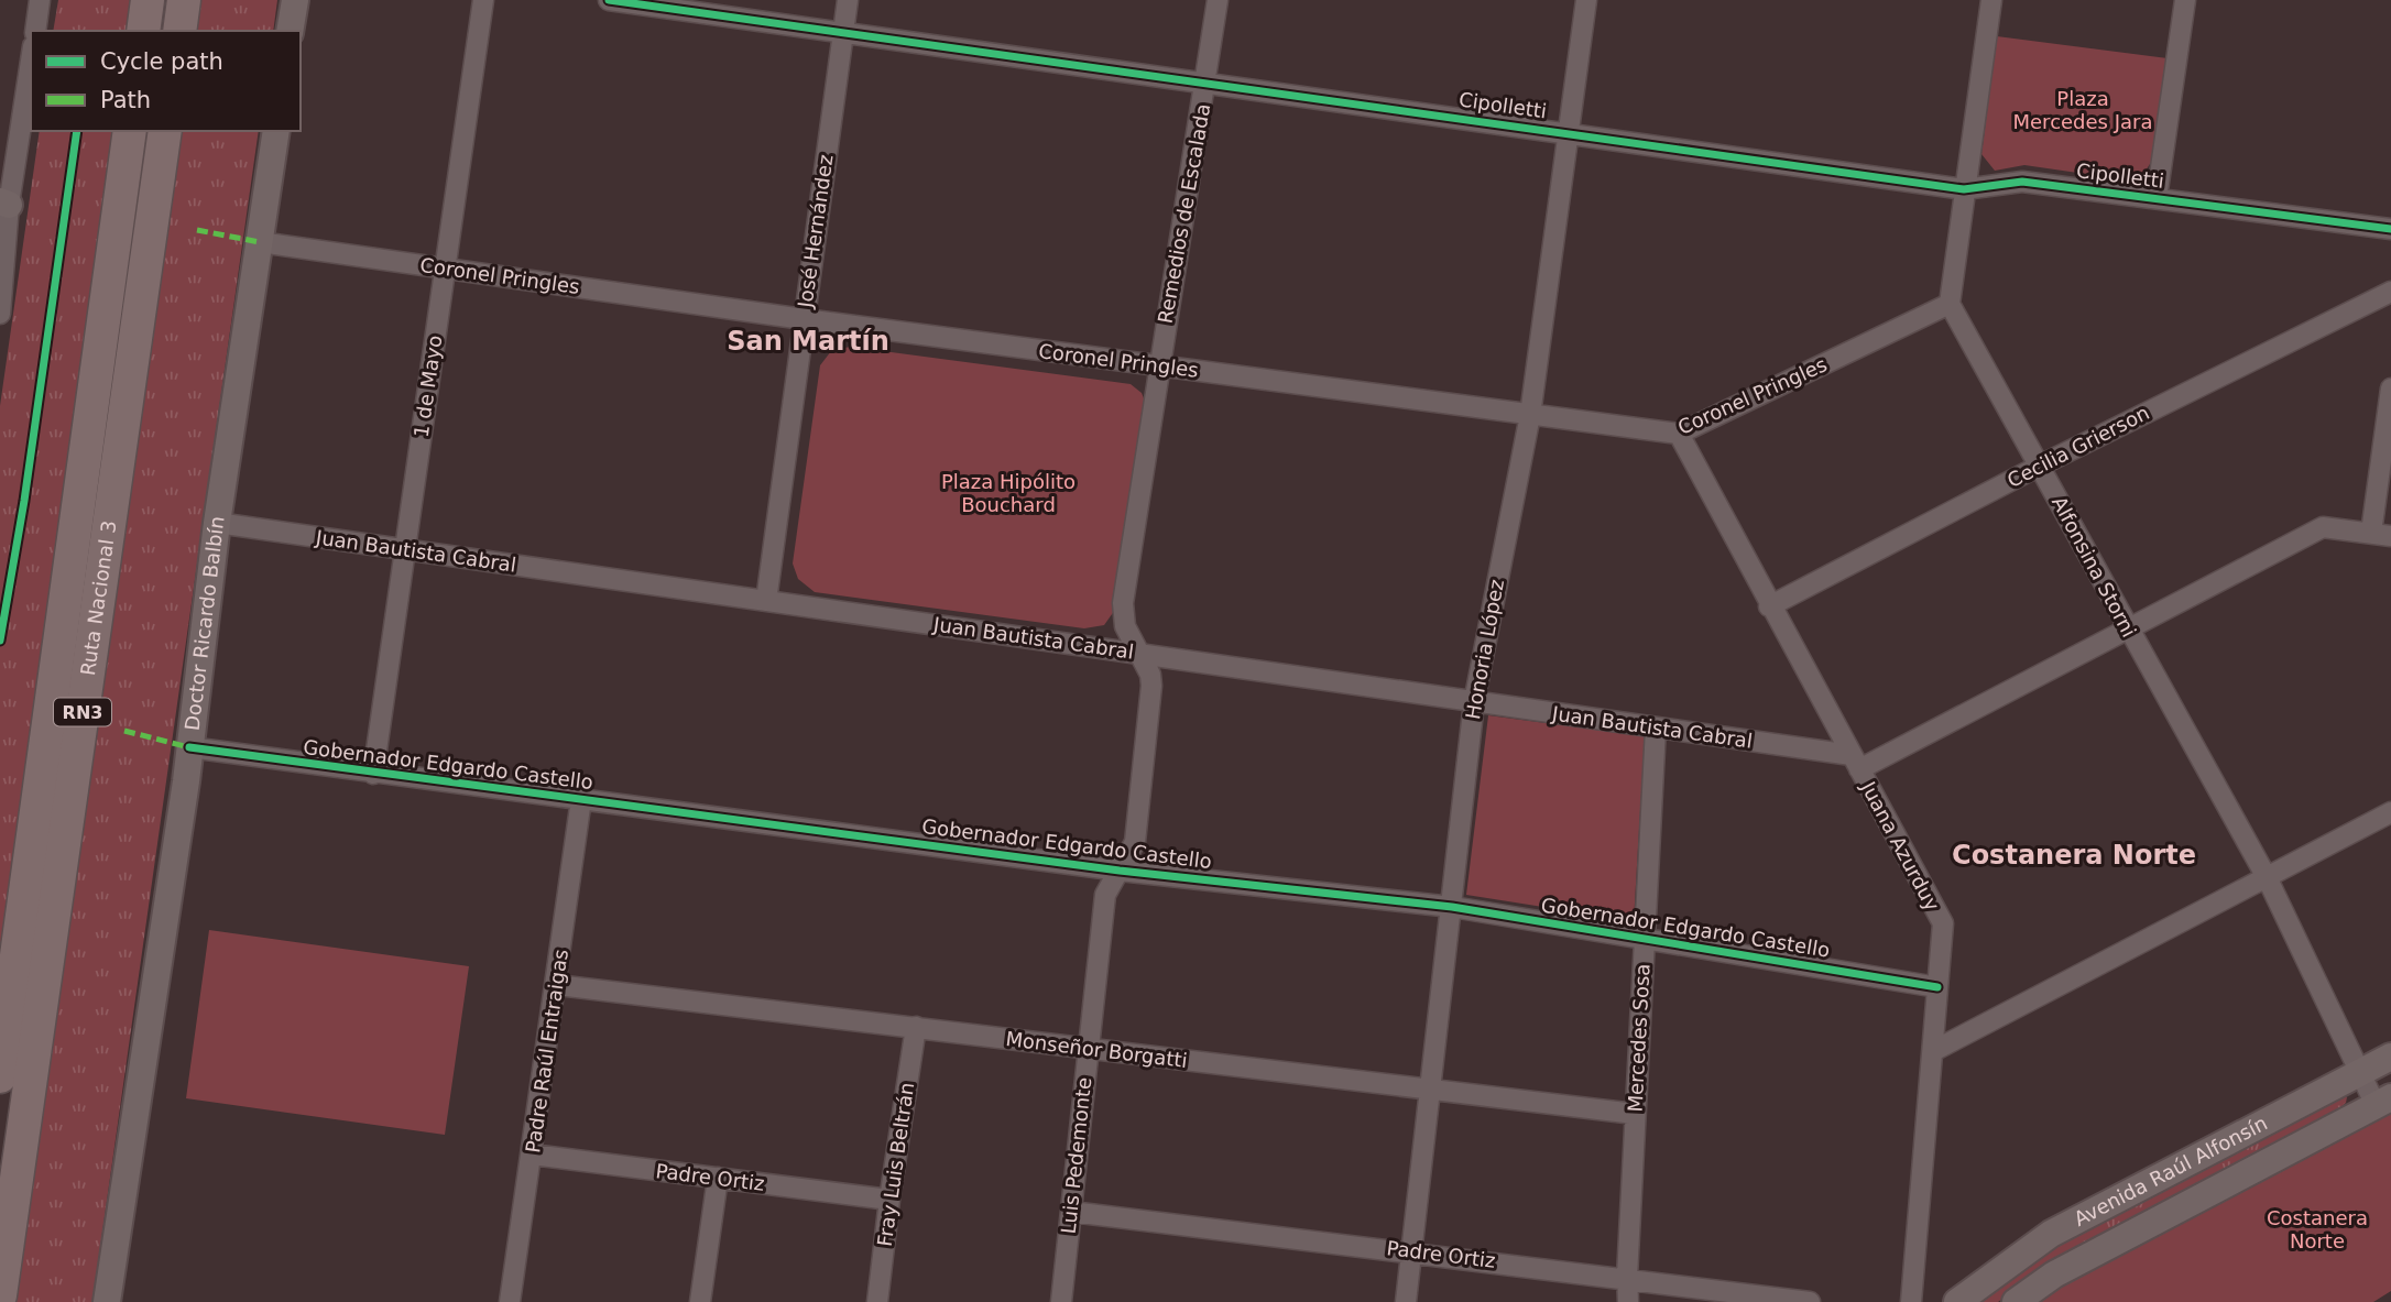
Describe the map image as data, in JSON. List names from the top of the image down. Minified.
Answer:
{"streets":{"highway":["Ruta Nacional 3","RN3"],"street":["Cipolletti","Remedios de Escalada","José Hernández","Coronel Pringles","1 de Mayo","Cecilia Grierson","Juan Bautista Cabral","Alfonsina Storni","Doctor Ricardo Balbín","Honoria López","Gobernador Edgardo Castello","Juana Azurduy","Mercedes Sosa","Monseñor Borgatti","Padre Raúl Entraigas","Luis Pedemonte","Fray Luis Beltrán","Avenida Raúl Alfonsín","Padre Ortiz"]},"crossings":[["Cipolletti","Remedios de Escalada"],["Cipolletti","José Hernández"],["Cipolletti","Honoria López"],["Remedios de Escalada","Coronel Pringles"],["Remedios de Escalada","Juan Bautista Cabral"],["Remedios de Escalada","Luis Pedemonte"],["José Hernández","Coronel Pringles"],["José Hernández","Juan Bautista Cabral"],["Coronel Pringles","1 de Mayo"],["Coronel Pringles","Alfonsina Storni"],["Coronel Pringles","Doctor Ricardo Balbín"],["Coronel Pringles","Honoria López"],["Coronel Pringles","Juana Azurduy"],["1 de Mayo","Juan Bautista Cabral"],["1 de Mayo","Gobernador Edgardo Castello"],["Cecilia Grierson","Alfonsina Storni"],["Cecilia Grierson","Juana Azurduy"],["Juan Bautista Cabral","Doctor Ricardo Balbín"],["Juan Bautista Cabral","Honoria López"],["Juan Bautista Cabral","Juana Azurduy"],["Juan Bautista Cabral","Mercedes Sosa"],["Juan Bautista Cabral","Luis Pedemonte"],["Alfonsina Storni","Avenida Raúl Alfonsín"],["Doctor Ricardo Balbín","Gobernador Edgardo Castello"],["Honoria López","Gobernador Edgardo Castello"],["Honoria López","Monseñor Borgatti"],["Honoria López","Padre Ortiz"],["Gobernador Edgardo Castello","Juana Azurduy"],["Gobernador Edgardo Castello","Mercedes Sosa"],["Gobernador Edgardo Castello","Padre Raúl Entraigas"],["Gobernador Edgardo Castello","Luis Pedemonte"],["Mercedes Sosa","Monseñor Borgatti"],["Mercedes Sosa","Padre Ortiz"],["Monseñor Borgatti","Padre Raúl Entraigas"],["Monseñor Borgatti","Luis Pedemonte"],["Monseñor Borgatti","Fray Luis Beltrán"],["Padre Raúl Entraigas","Padre Ortiz"],["Luis Pedemonte","Padre Ortiz"],["Fray Luis Beltrán","Padre Ortiz"]],"districts":["San Martín","Costanera Norte"],"parks":["Plaza Mercedes Jara","Plaza Hipólito Bouchard","Costanera Norte"],"legend":["Cycle path","Path"]}
